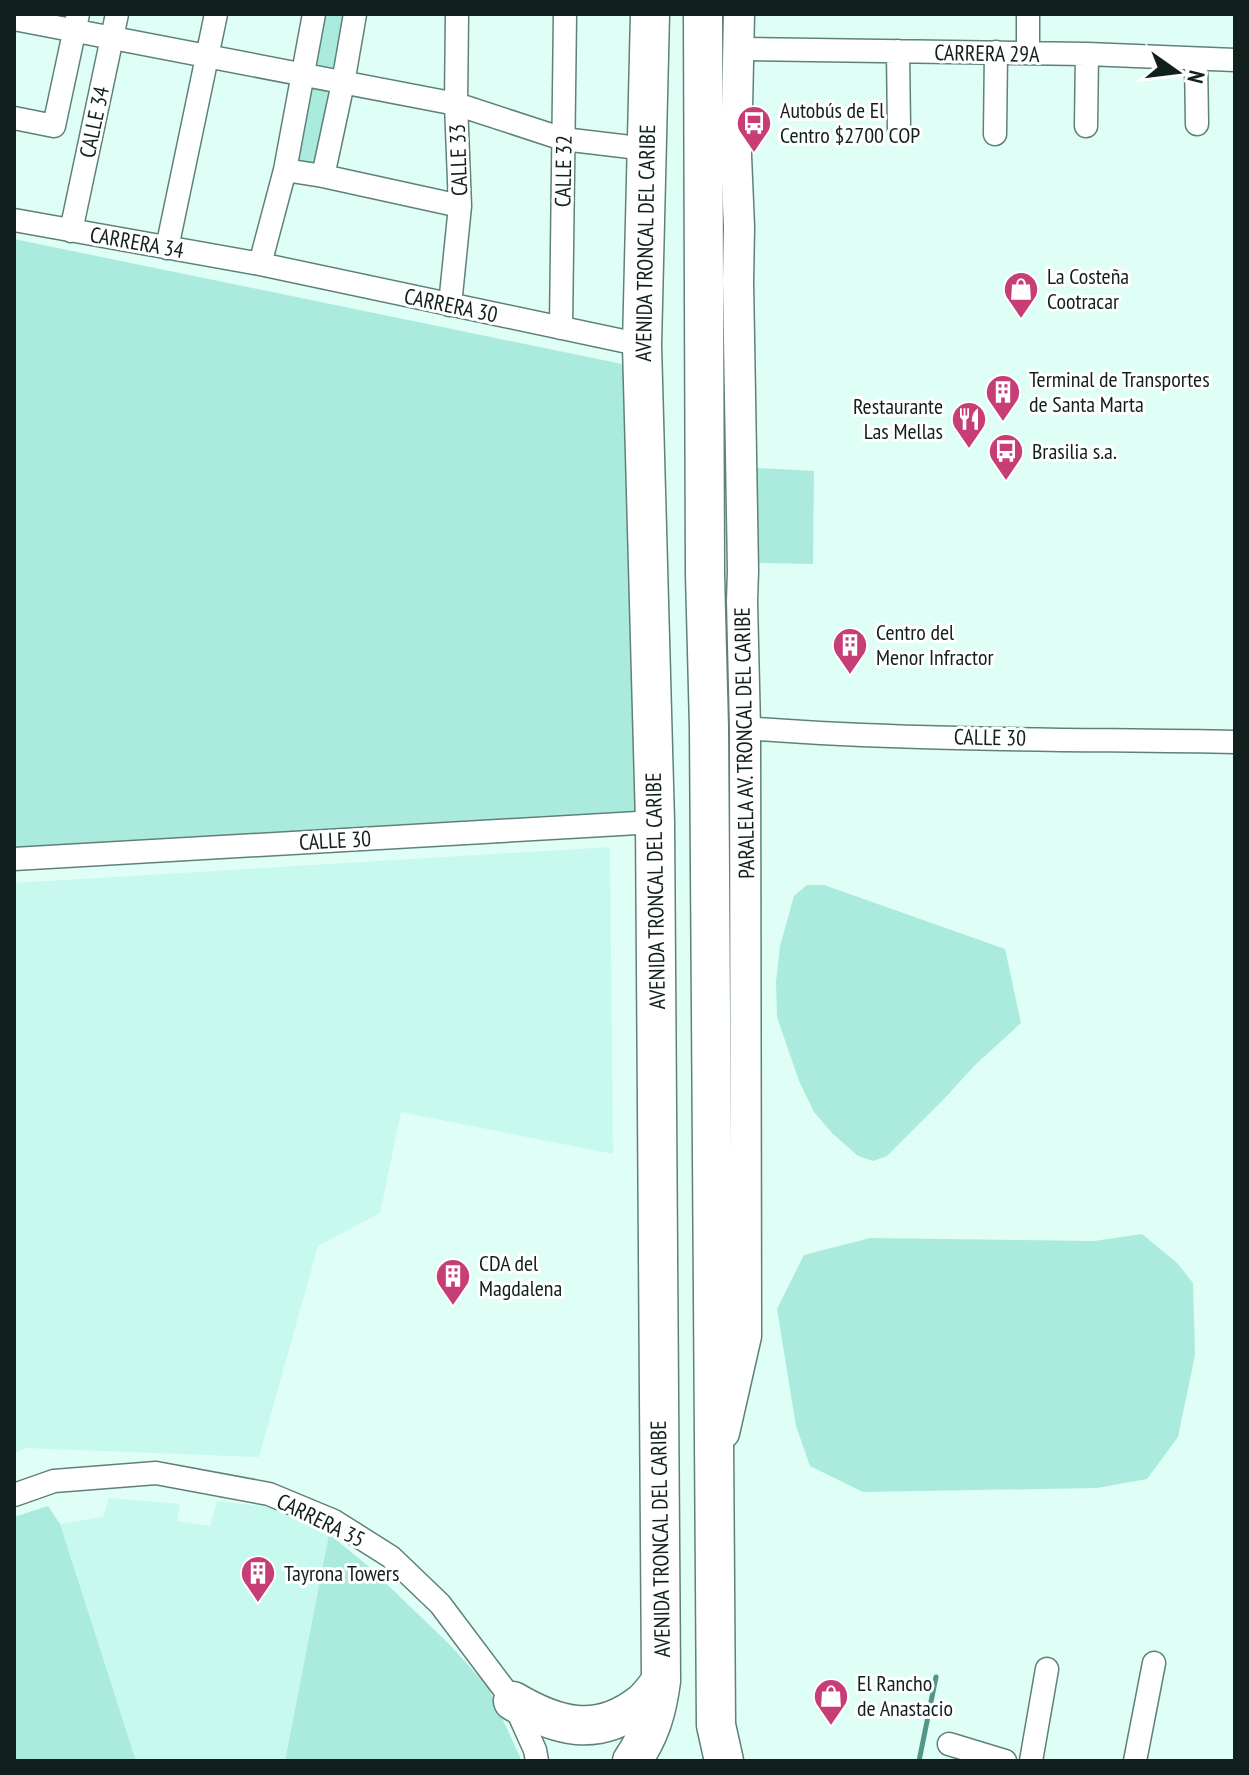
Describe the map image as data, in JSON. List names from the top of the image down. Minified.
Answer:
{"streets":{"highway":["AVENIDA TRONCAL DEL CARIBE"],"street":["CARRERA 29A","CALLE 34","CALLE 33","CALLE 32","CARRERA 34","CARRERA 30","CALLE 30","PARALELA AV. TRONCAL DEL CARIBE","CARRERA 35"]},"crossings":[["CARRERA 29A","PARALELA AV. TRONCAL DEL CARIBE"],["CALLE 34","CARRERA 34"],["CALLE 33","CARRERA 30"],["CALLE 32","CARRERA 30"],["CARRERA 34","CARRERA 30"],["AVENIDA TRONCAL DEL CARIBE","CARRERA 30"],["AVENIDA TRONCAL DEL CARIBE","CALLE 30"],["CALLE 30","PARALELA AV. TRONCAL DEL CARIBE"]],"places":{"bus stop":["Autobús de El Centro $2700 COP","Brasilia s.a."],"shop":["La Costeña Cootracar","El Rancho de Anastacio"],"building":["Terminal de Transportes de Santa Marta","Centro del Menor Infractor","CDA del Magdalena","Tayrona Towers"],"restaurant":["Restaurante Las Mellas"]},"north":"right"}
